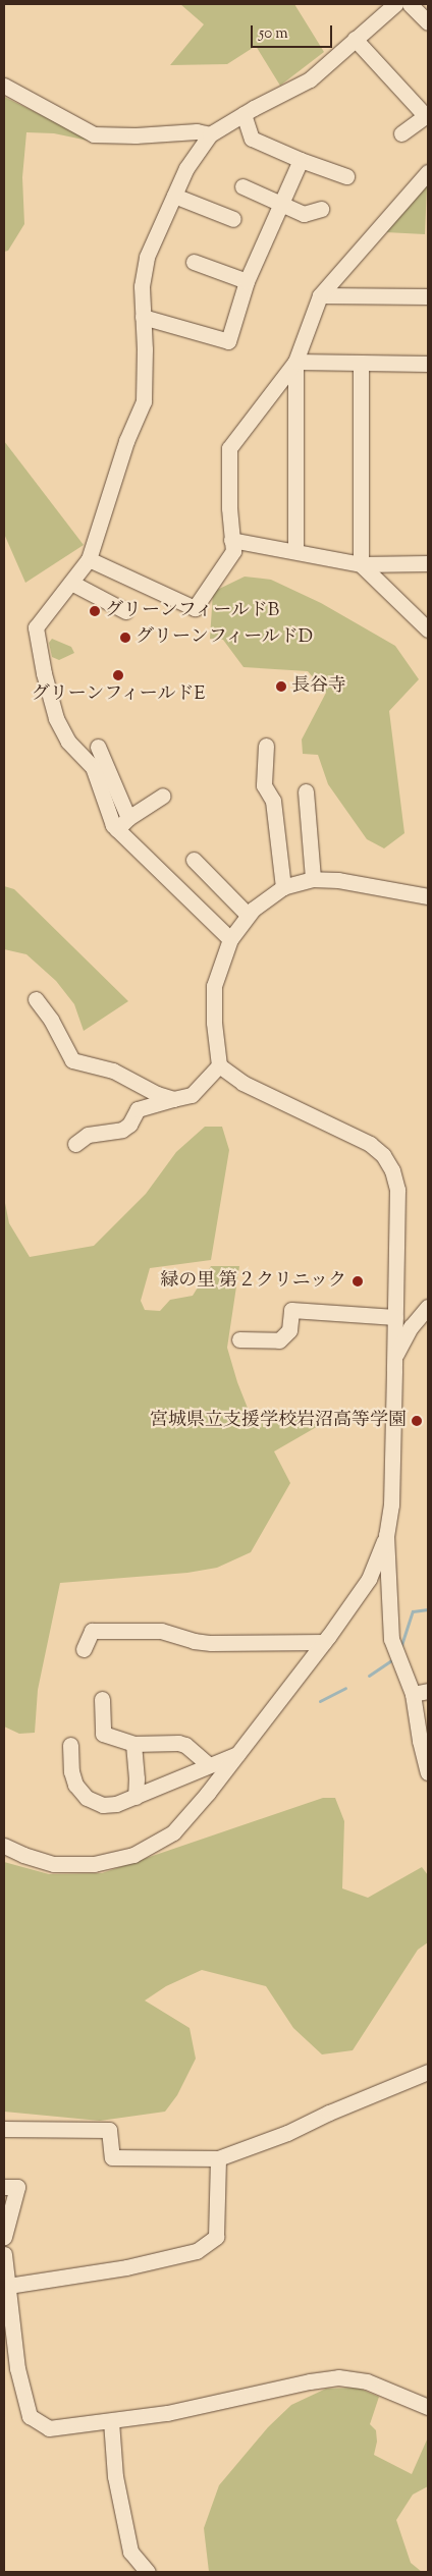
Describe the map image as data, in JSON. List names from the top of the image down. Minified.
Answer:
{"places":["グリーンフィールドB","グリーンフィールドD","グリーンフィールドE","長谷寺","緑の里 第２クリニック","宮城県立支援学校岩沼高等学園"],"scale_bar":"50 m"}
